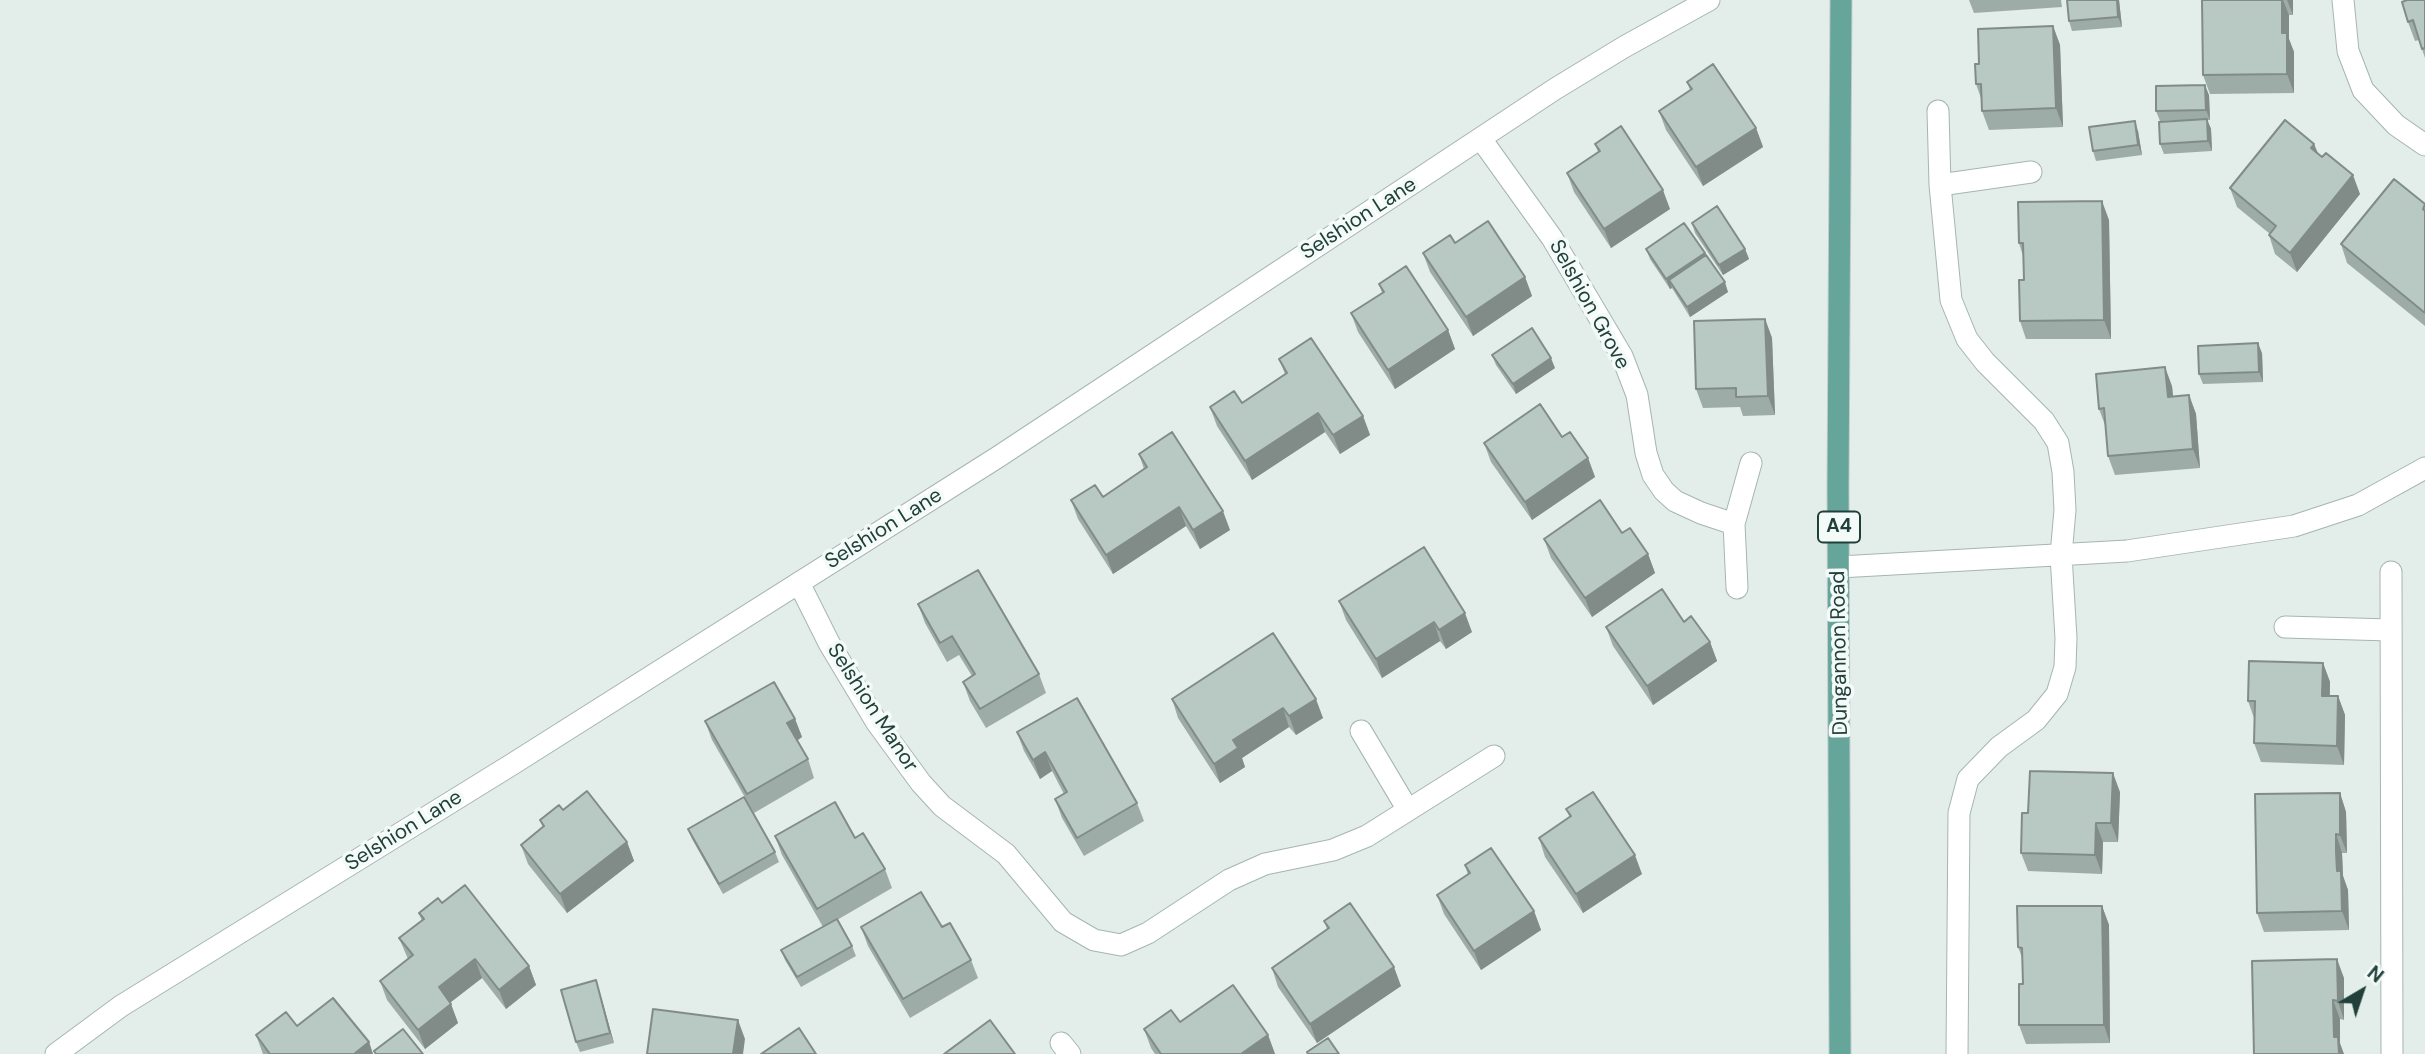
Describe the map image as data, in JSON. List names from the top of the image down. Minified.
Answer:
{"streets":{"main road":["A4","Dungannon Road"],"street":["Selshion Lane","Selshion Grove","Selshion Manor"]},"crossings":[["Selshion Lane","Selshion Grove"],["Selshion Lane","Selshion Manor"]],"north":"top right"}
